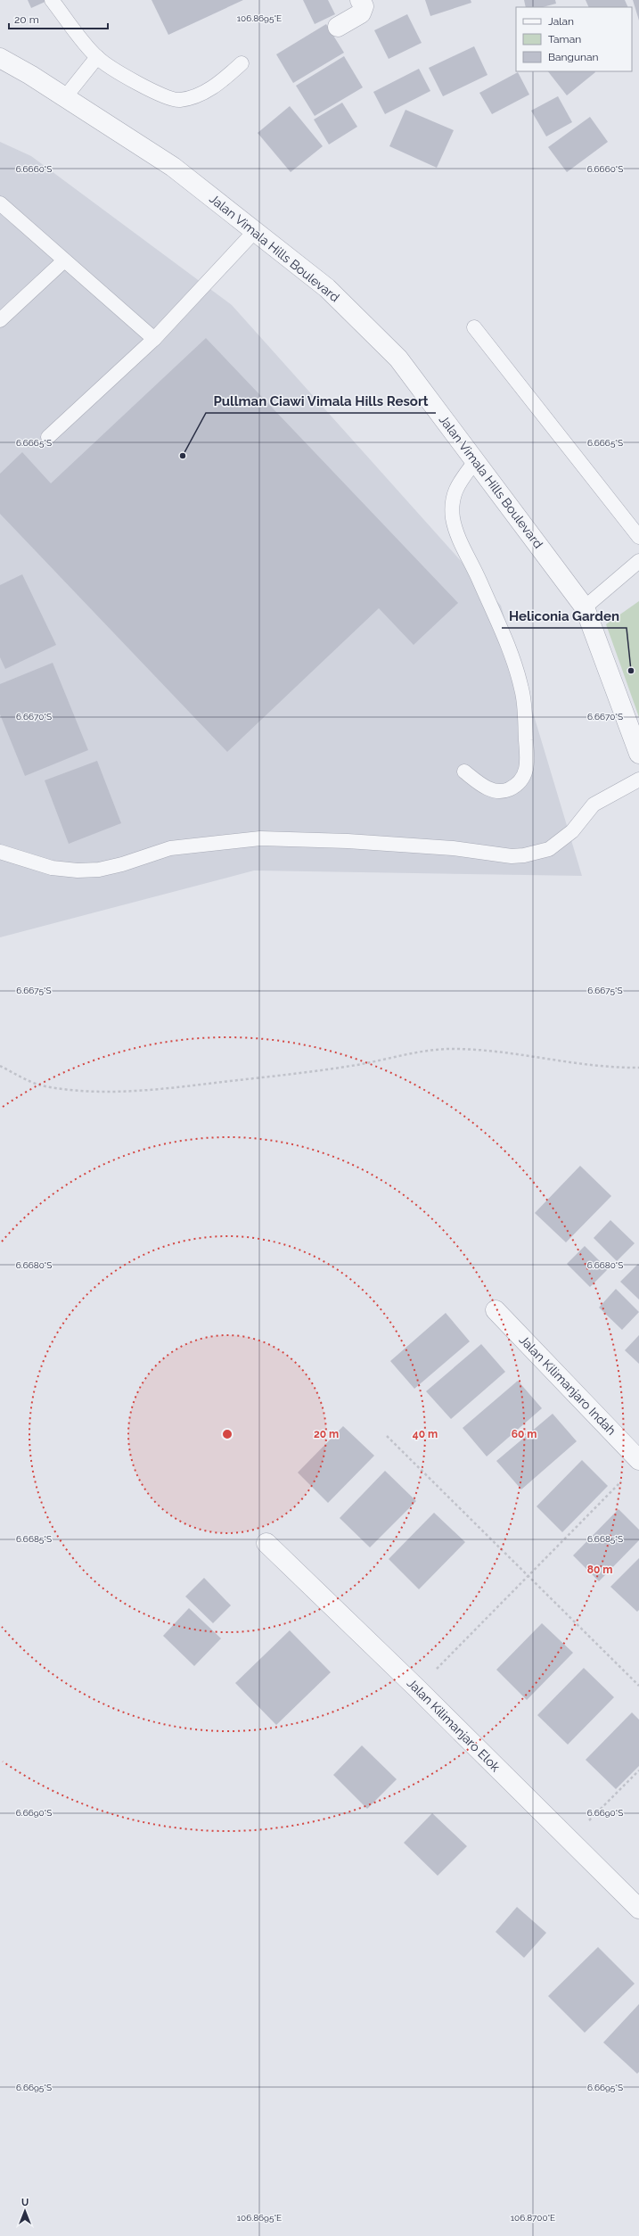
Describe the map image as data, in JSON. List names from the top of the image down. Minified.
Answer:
{"streets":{"street":["Jalan Vimala Hills Boulevard","Jalan Kilimanjaro Indah","Jalan Kilimanjaro Elok"]},"places":["Pullman Ciawi Vimala Hills Resort","Heliconia Garden"],"legend":["Jalan","Taman","Bangunan"],"scale_bar":"20 m","north":"top","coordinates":["106.8695°E","6.6660°S","6.6665°S","6.6670°S","6.6675°S","6.6680°S","6.6685°S","6.6690°S","6.6695°S","106.8700°E"],"rings":["20 m","40 m","60 m","80 m"]}
